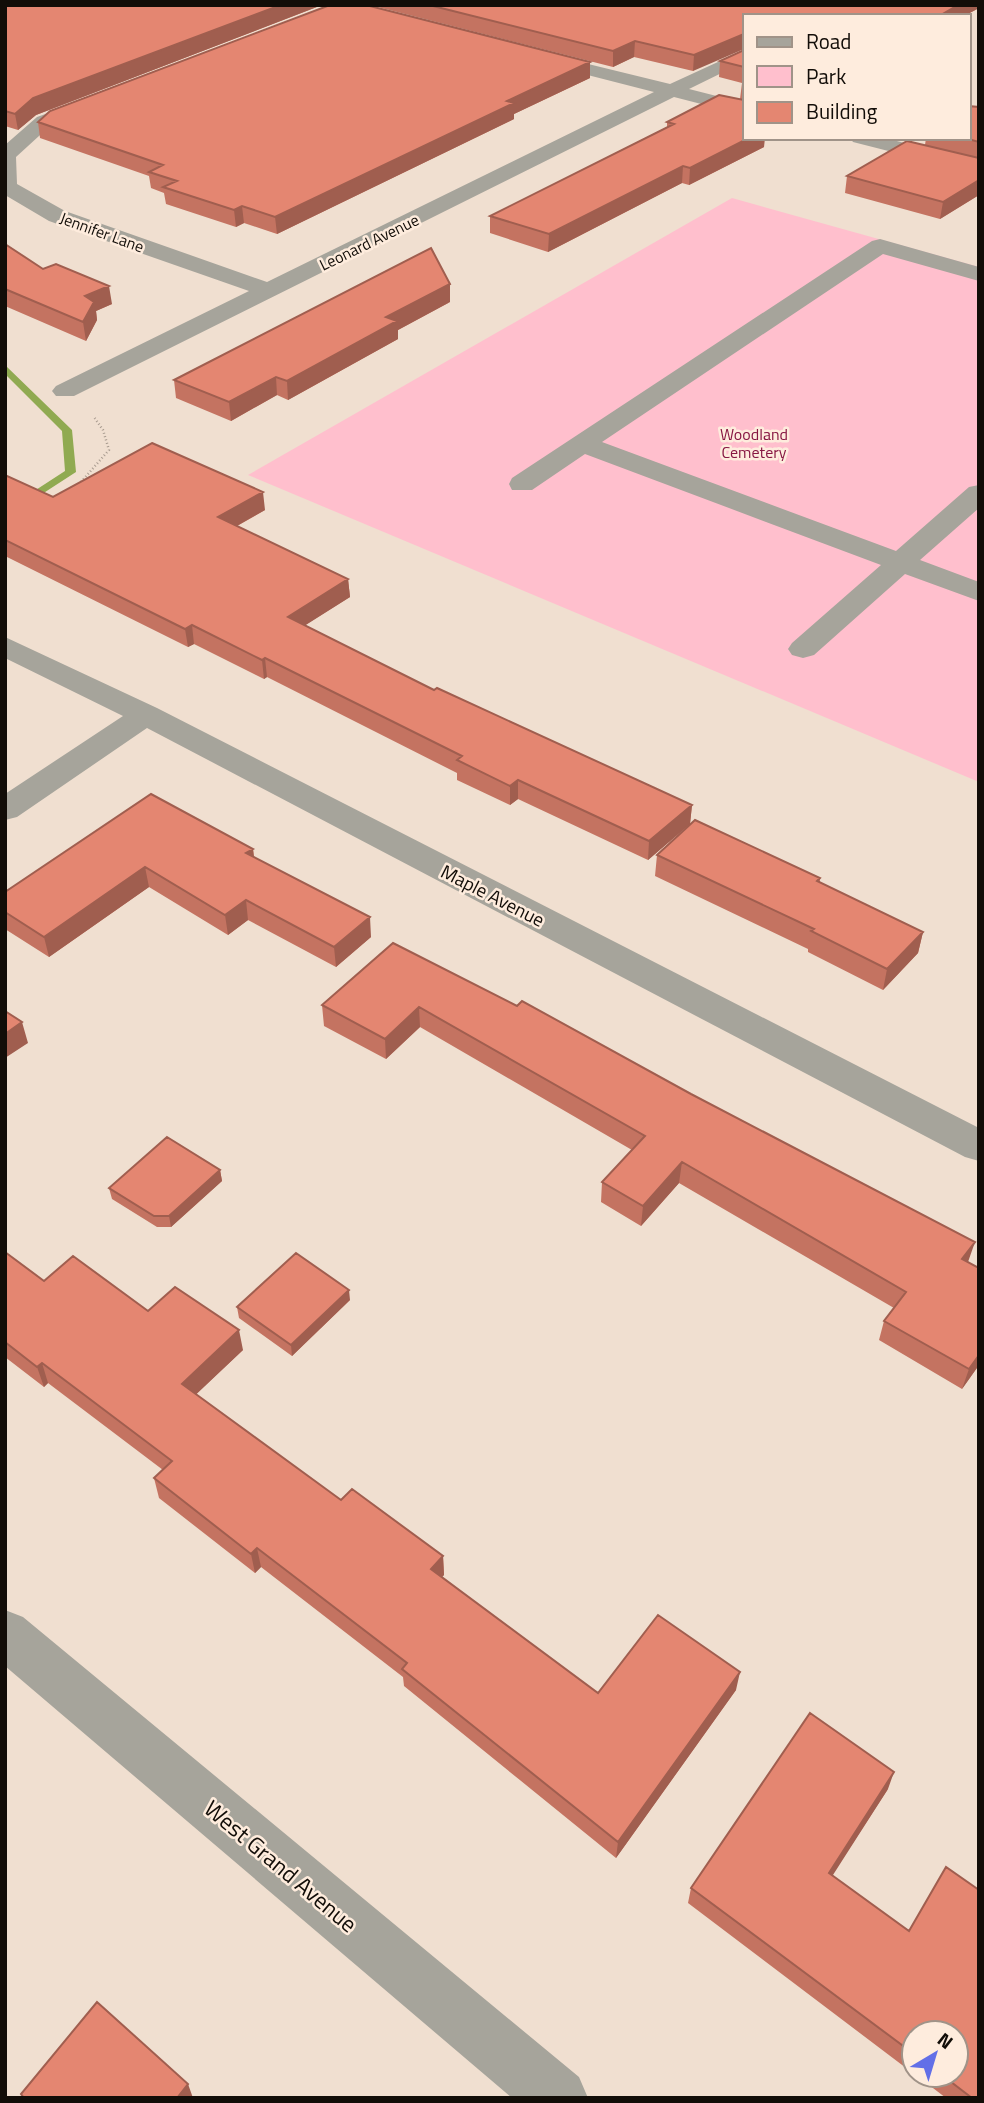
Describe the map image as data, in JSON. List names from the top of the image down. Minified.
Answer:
{"streets":{"street":["Jennifer Lane","Leonard Avenue","Maple Avenue","West Grand Avenue"]},"crossings":[["Jennifer Lane","Leonard Avenue"]],"parks":["Woodland Cemetery"],"legend":["Road","Park","Building"],"north":"top right"}
